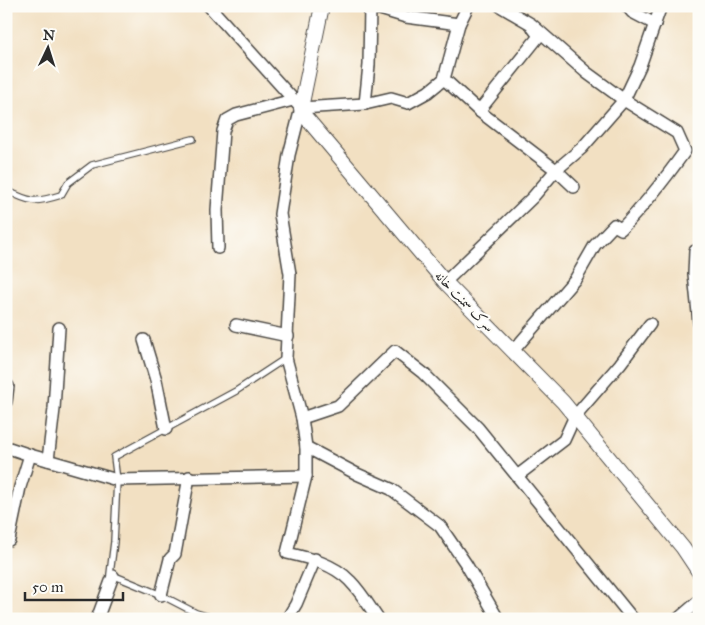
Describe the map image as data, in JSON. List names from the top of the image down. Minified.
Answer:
{"streets":{"street":["سرک سمنت خانه"]},"scale_bar":"50 m","north":"top"}
